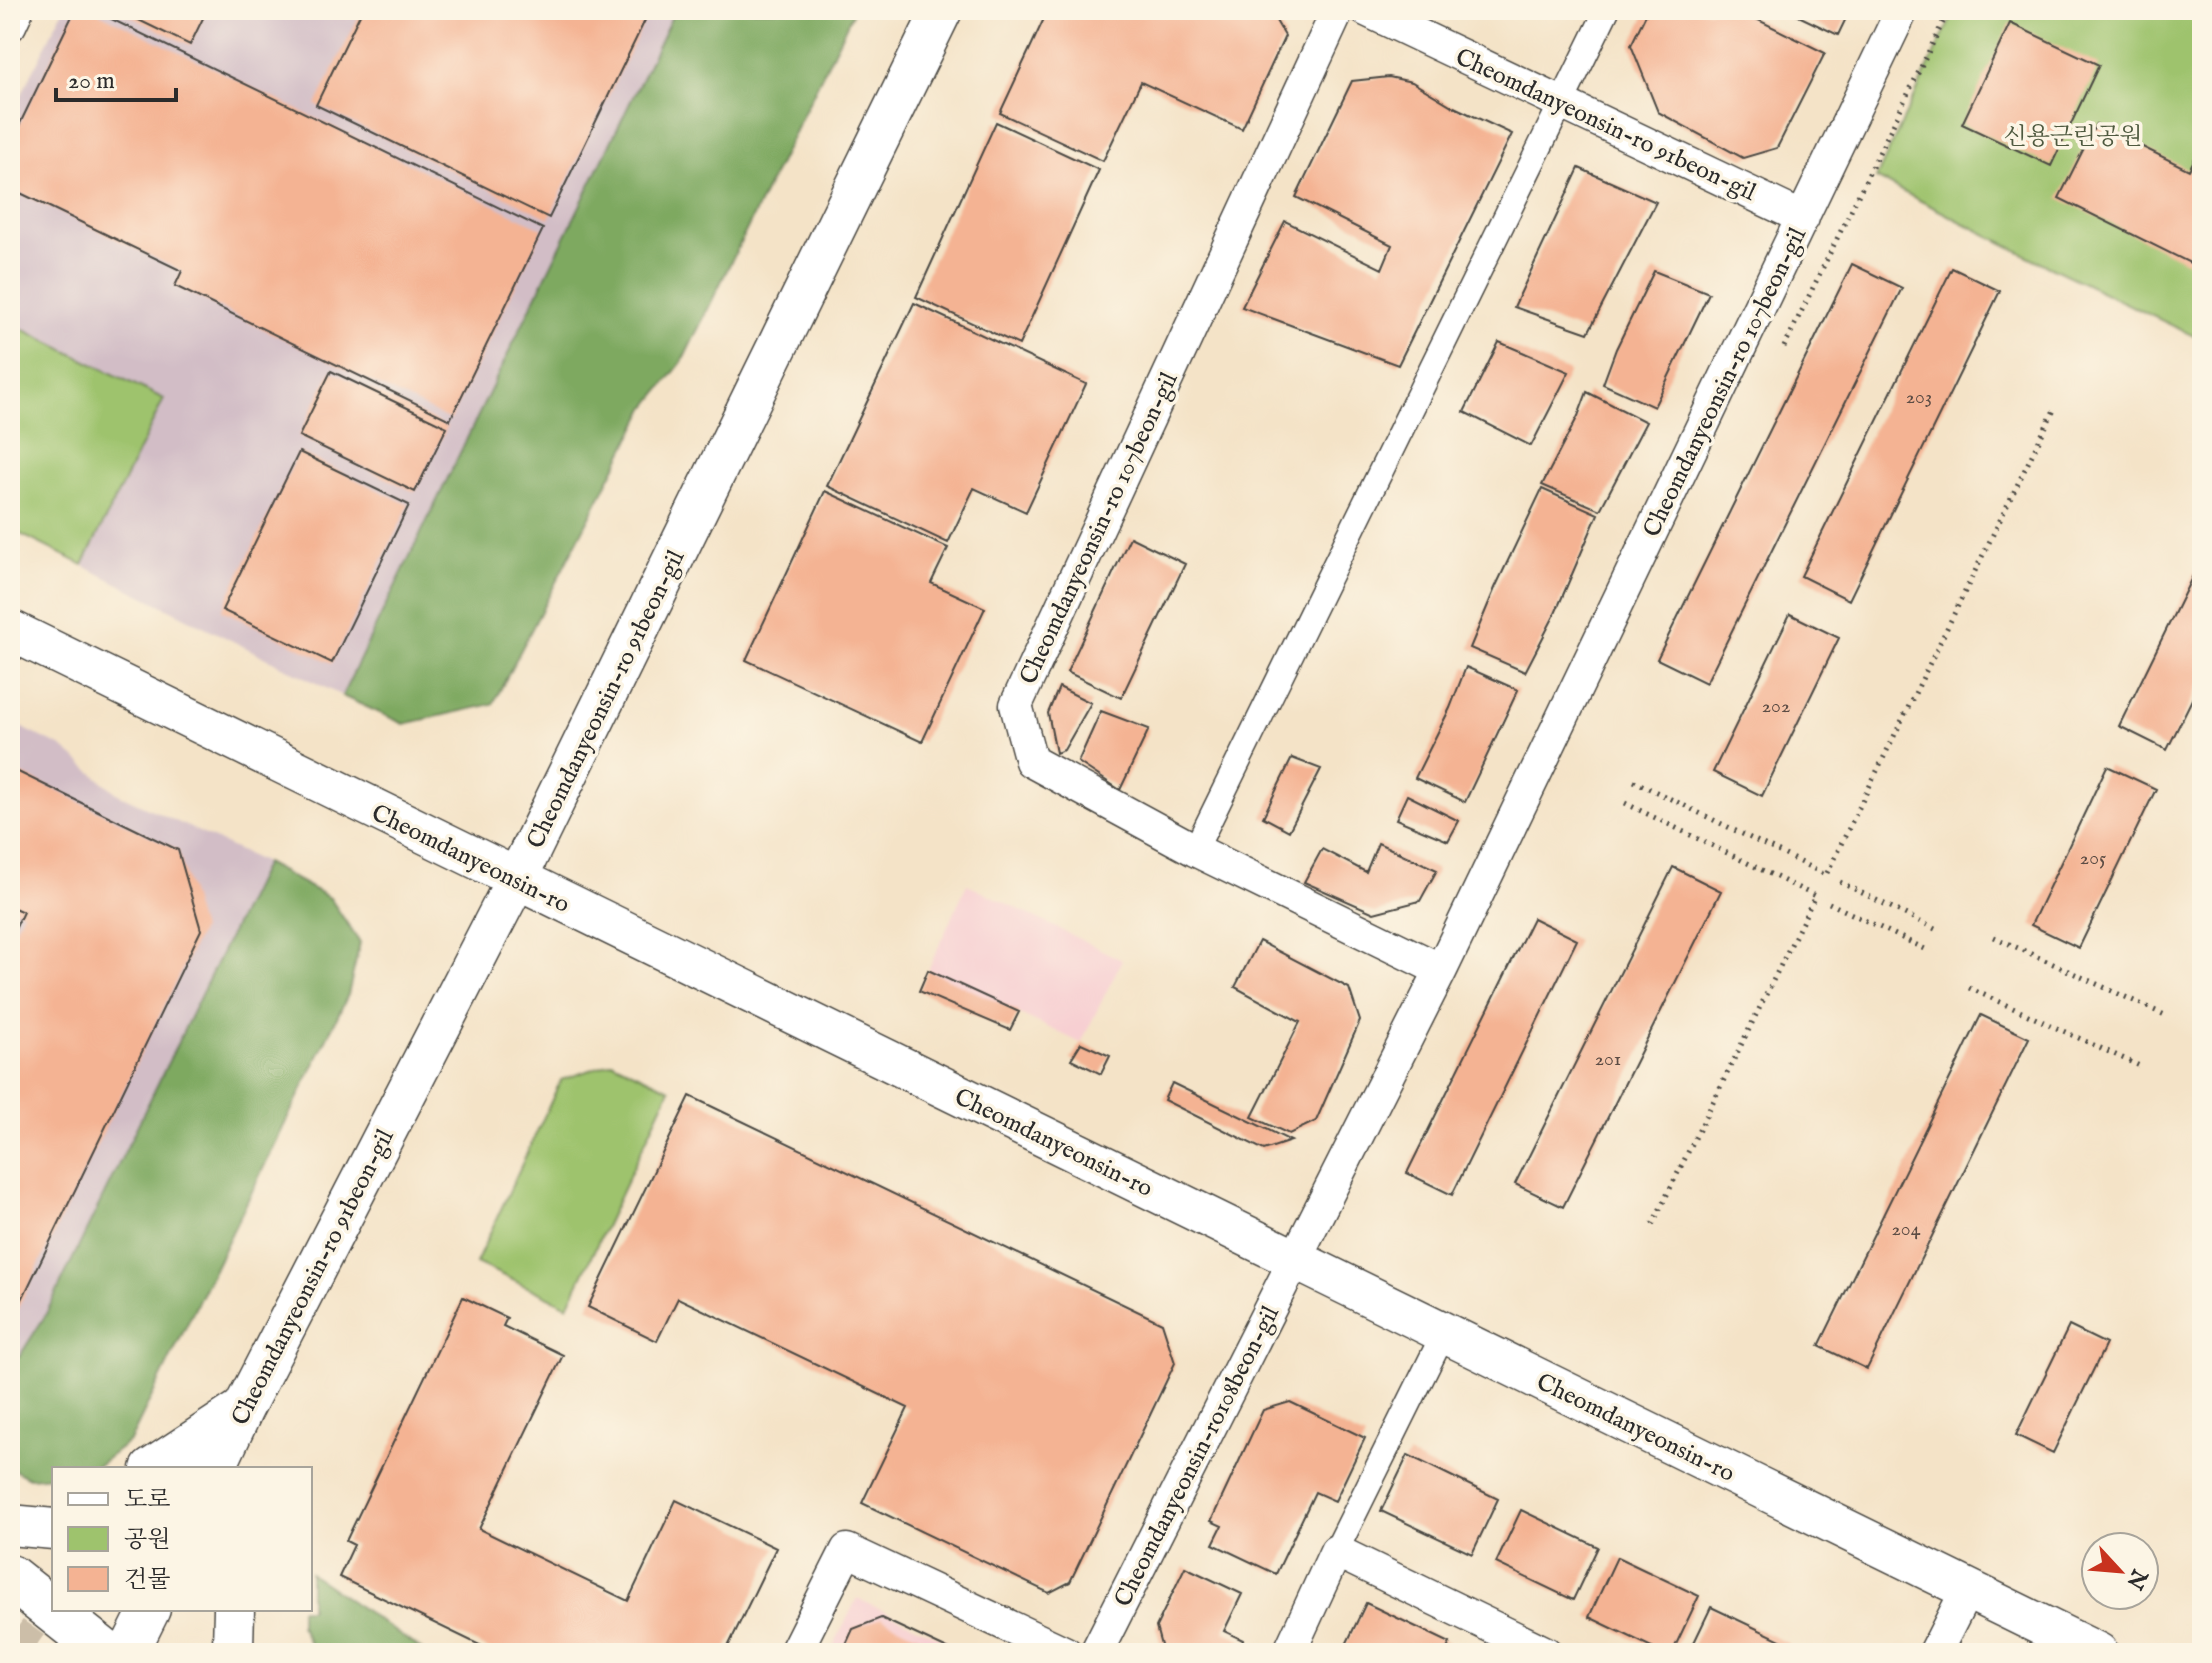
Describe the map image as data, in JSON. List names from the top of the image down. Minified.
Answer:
{"streets":{"street":["Cheomdanyeonsin-ro 91beon-gil","Cheomdanyeonsin-ro 107beon-gil","Cheomdanyeonsin-ro","Cheomdanyeonsin-ro108beon-gil"]},"crossings":[["Cheomdanyeonsin-ro 91beon-gil","Cheomdanyeonsin-ro 107beon-gil"],["Cheomdanyeonsin-ro 91beon-gil","Cheomdanyeonsin-ro"],["Cheomdanyeonsin-ro 107beon-gil","Cheomdanyeonsin-ro"],["Cheomdanyeonsin-ro 107beon-gil","Cheomdanyeonsin-ro108beon-gil"],["Cheomdanyeonsin-ro","Cheomdanyeonsin-ro108beon-gil"]],"parks":["신용근린공원"],"house_numbers":["203","202","205","201","204"],"legend":["도로","공원","건물"],"scale_bar":"20 m","north":"bottom right"}
